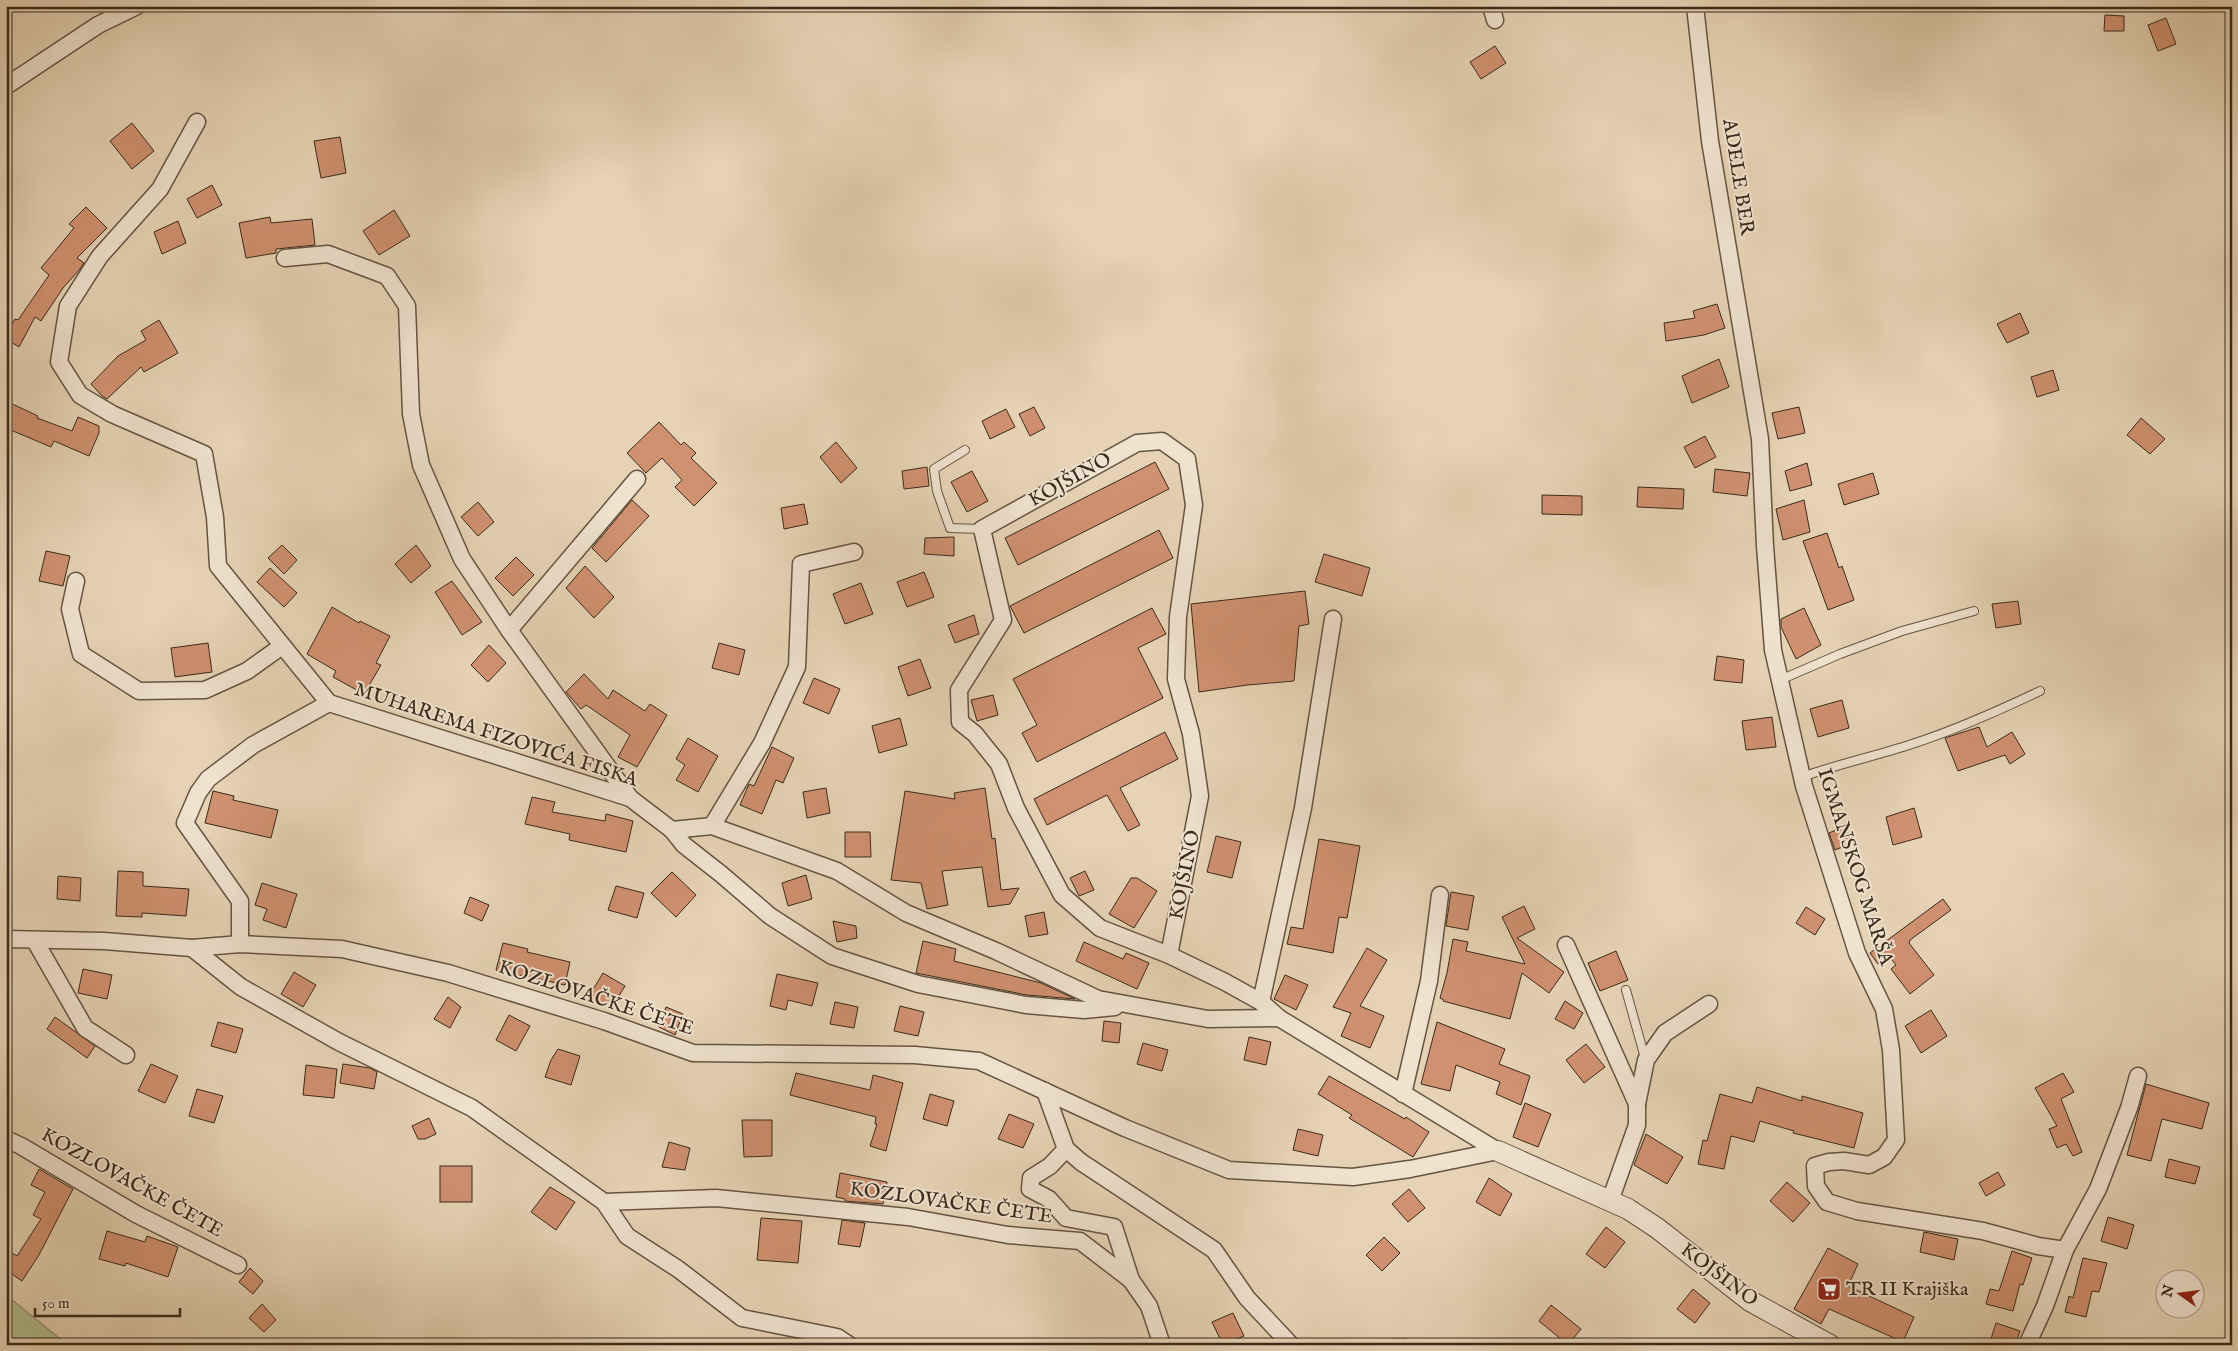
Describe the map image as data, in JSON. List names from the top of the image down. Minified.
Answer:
{"streets":{"street":["ADELE BER","KOJŠINO","MUHAREMA FIZOVIĆA FISKA","IGMANSKOG MARŠA","KOZLOVAČKE ČETE"]},"crossings":[["ADELE BER","IGMANSKOG MARŠA"],["KOJŠINO","MUHAREMA FIZOVIĆA FISKA"],["KOJŠINO","KOZLOVAČKE ČETE"],["MUHAREMA FIZOVIĆA FISKA","KOZLOVAČKE ČETE"]],"places":{"supermarket":["TR II Krajiška"]},"scale_bar":"50 m","north":"left"}
